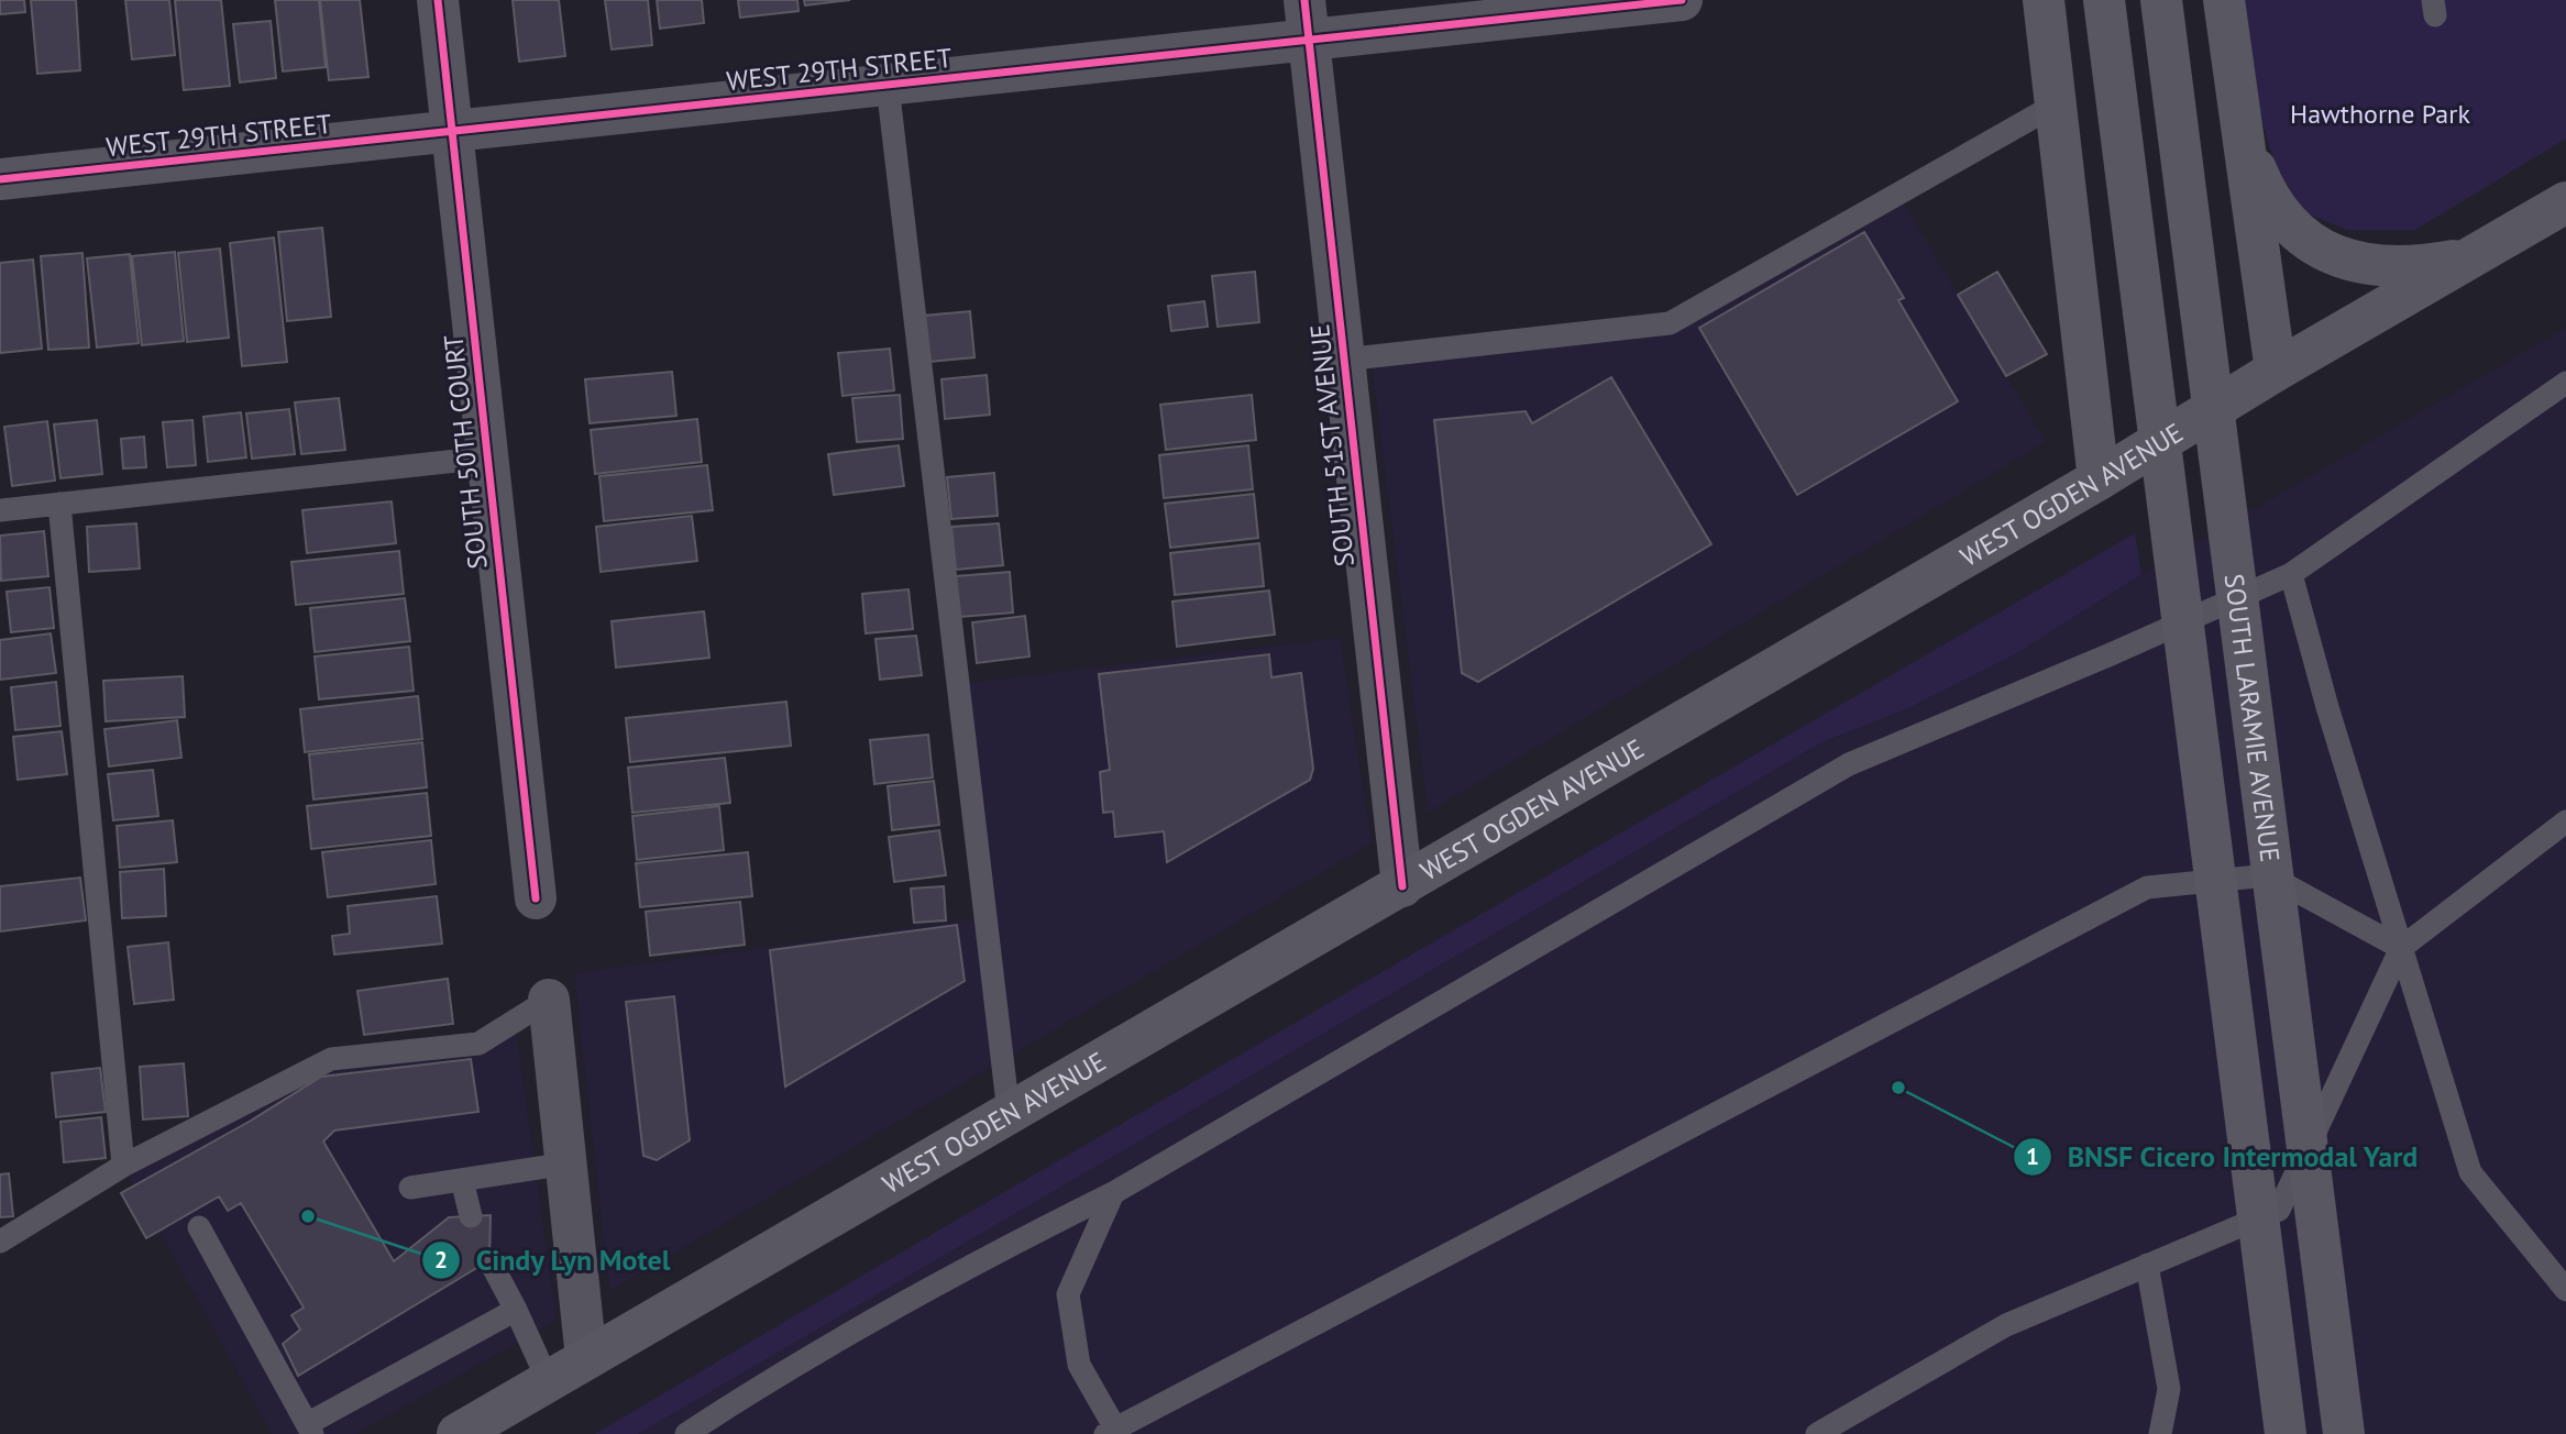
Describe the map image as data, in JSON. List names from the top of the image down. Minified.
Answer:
{"streets":{"main road":["WEST OGDEN AVENUE","SOUTH LARAMIE AVENUE"],"street":["WEST 29TH STREET","SOUTH 51ST AVENUE","SOUTH 50TH COURT"]},"crossings":[["WEST 29TH STREET","SOUTH 51ST AVENUE"],["WEST 29TH STREET","SOUTH 50TH COURT"],["SOUTH 51ST AVENUE","WEST OGDEN AVENUE"]],"parks":["Hawthorne Park"],"places":["BNSF Cicero Intermodal Yard","Cindy Lyn Motel"]}
